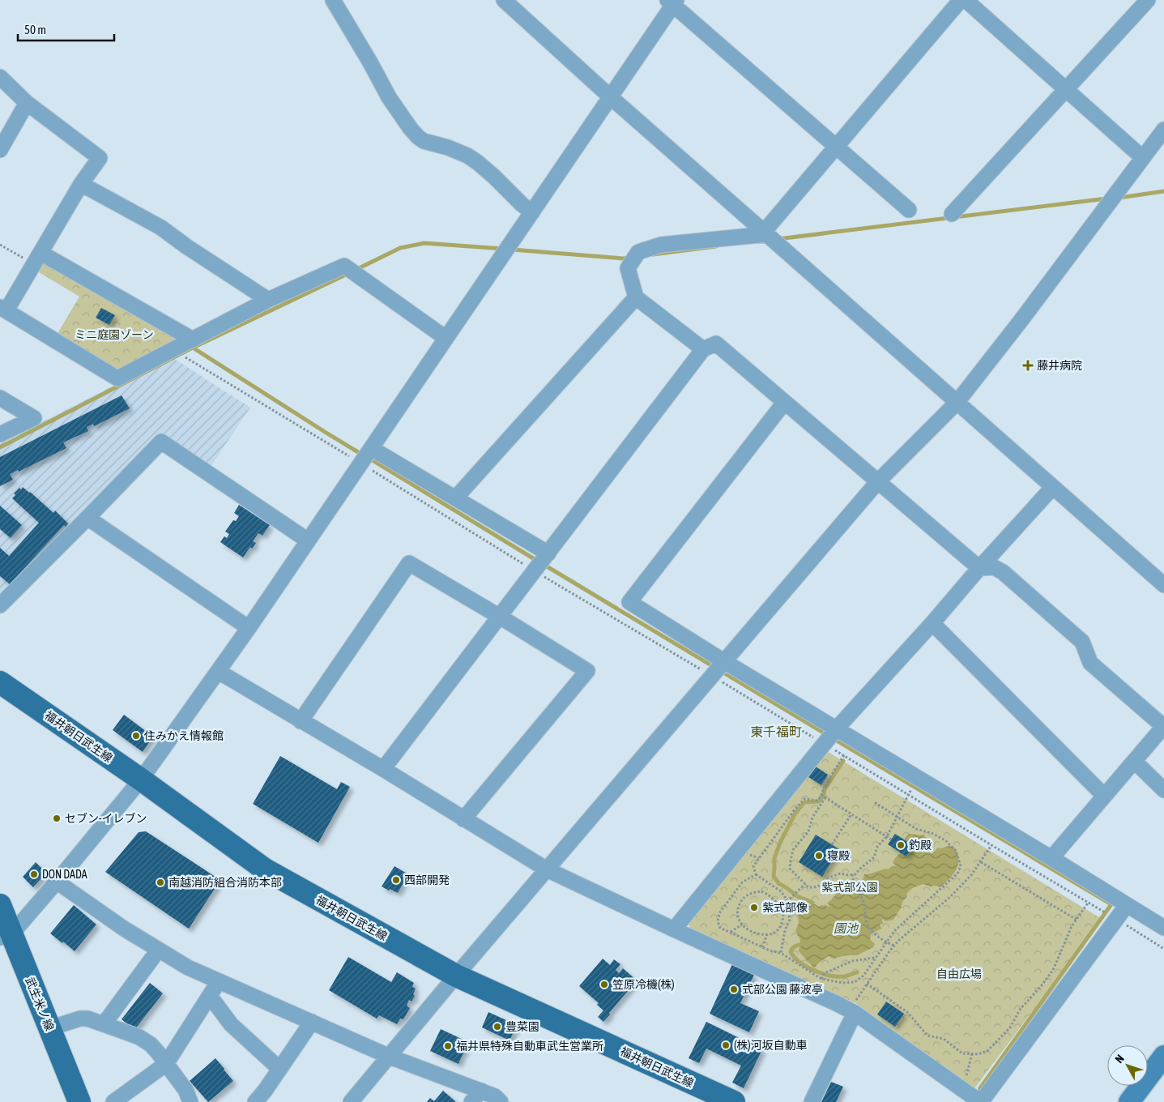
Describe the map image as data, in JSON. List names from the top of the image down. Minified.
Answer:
{"streets":{"main road":["福井朝日武生線","武生米ノ線"]},"districts":["東千福町"],"water":["園池"],"parks":["ミニ庭園ゾーン","紫式部公園","自由広場"],"places":{"health":["藤井病院"],"other":["住みかえ情報館","セブン-イレブン","釣殿","寝殿","DON DADA","西部開発","南越消防組合消防本部","紫式部像","笠原冷機(株)","式部公園 藤波亭","豊菜園","(株)河坂自動車","福井県特殊自動車武生営業所"]},"scale_bar":"50 m","north":"top left"}
